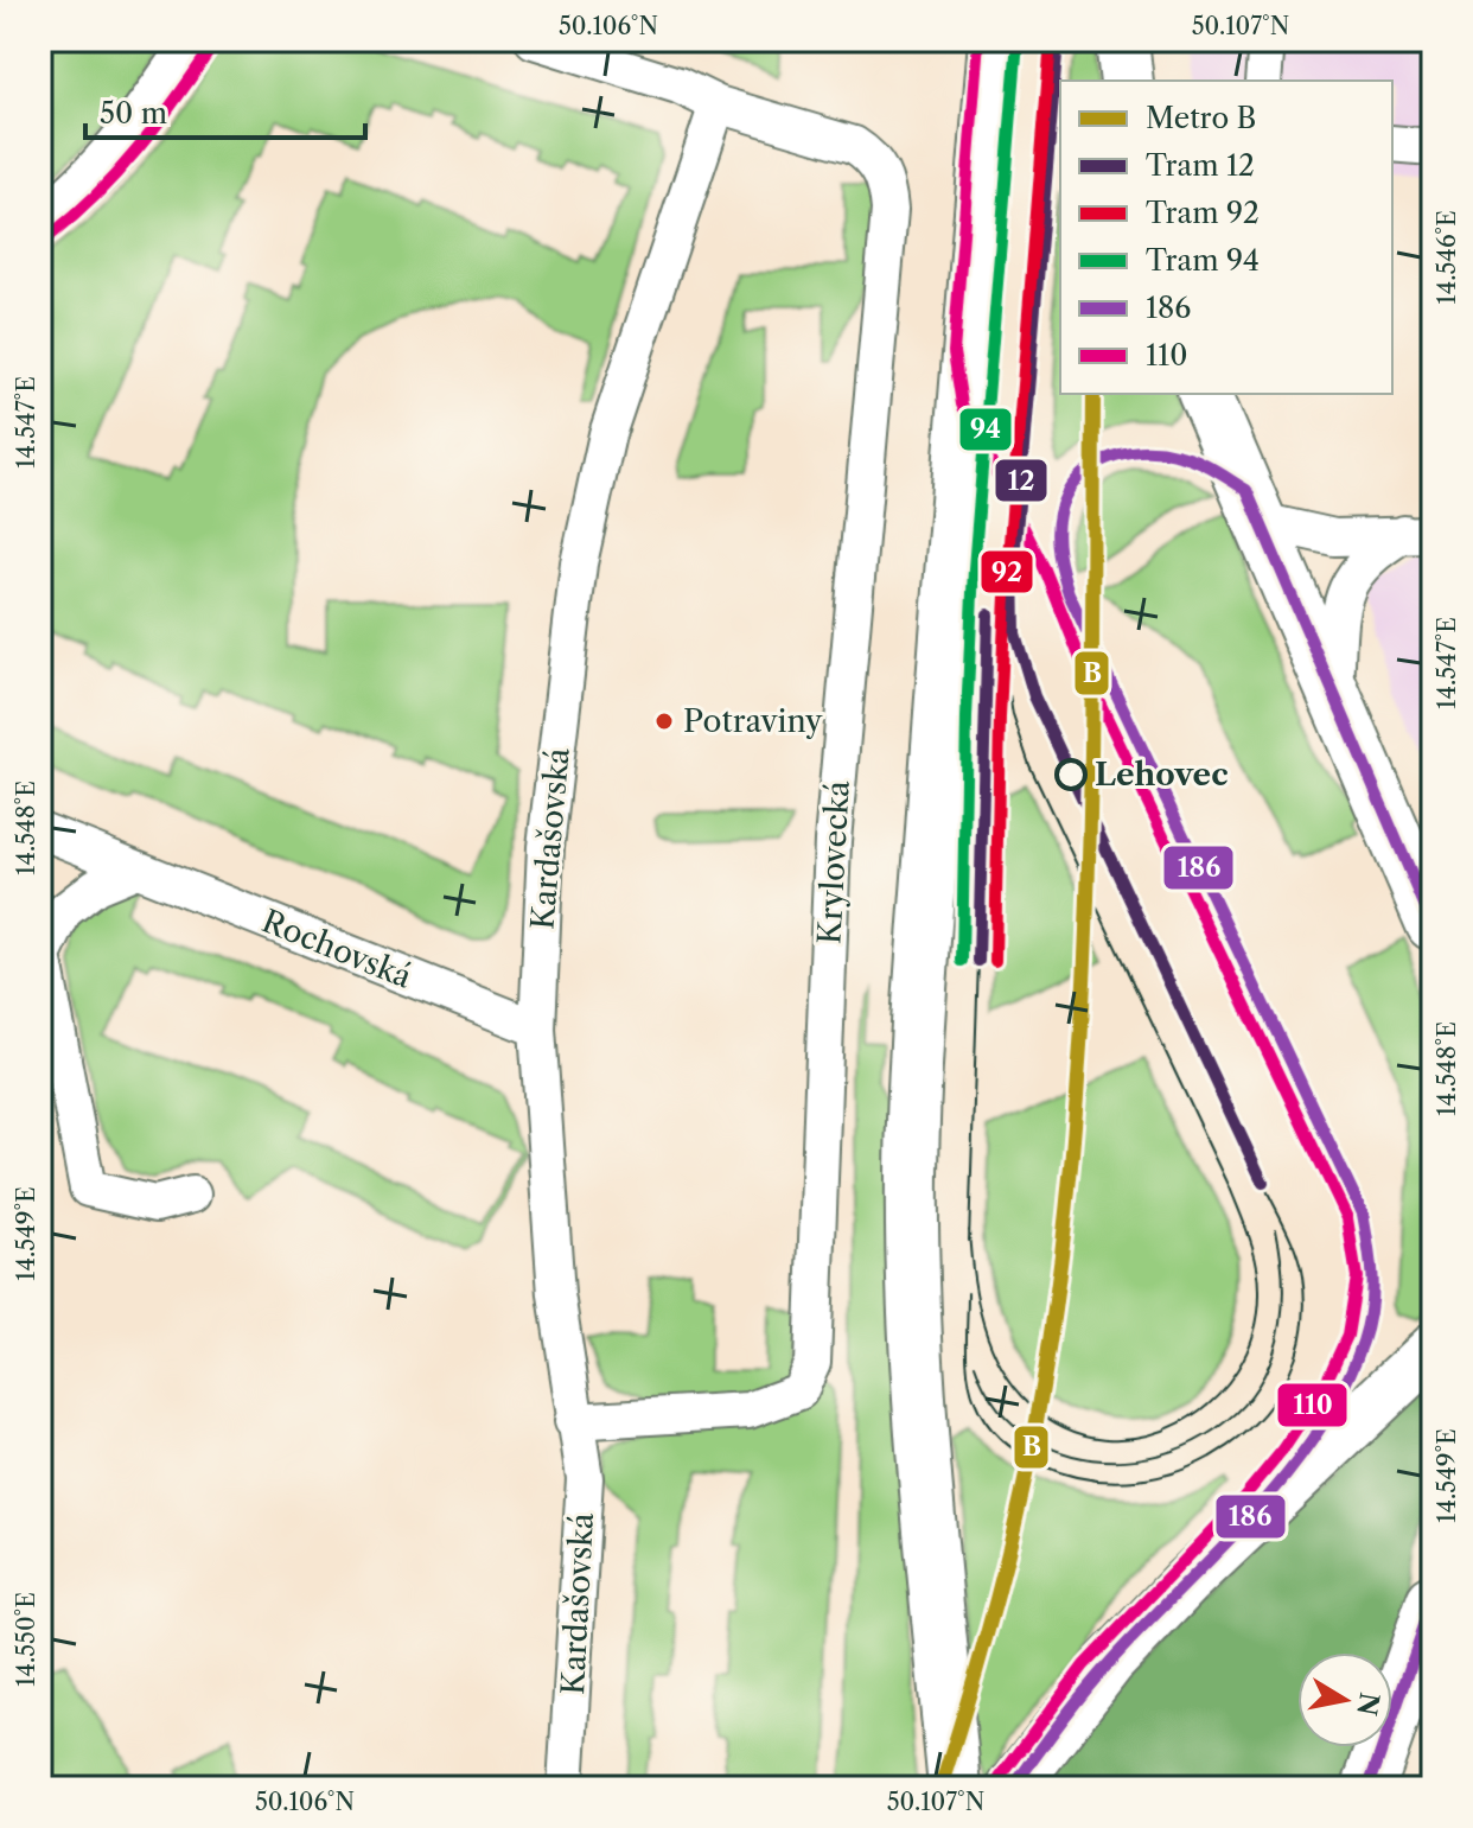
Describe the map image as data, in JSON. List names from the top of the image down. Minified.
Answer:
{"streets":{"street":["Kardašovská","Krylovecká","Rochovská"]},"crossings":[["Kardašovská","Krylovecká"],["Kardašovská","Rochovská"]],"places":["Potraviny","Lehovec"],"lines":["tram line 12","tram line 94","transit line 110","tram line 92","metro line B","transit line 186"],"legend":["Metro B","Tram 12","Tram 92","Tram 94","186","110"],"scale_bar":"50 m","north":"right","coordinates":["50.106°N","50.107°N","14.546°E","14.547°E","14.548°E","14.549°E","14.550°E"]}
